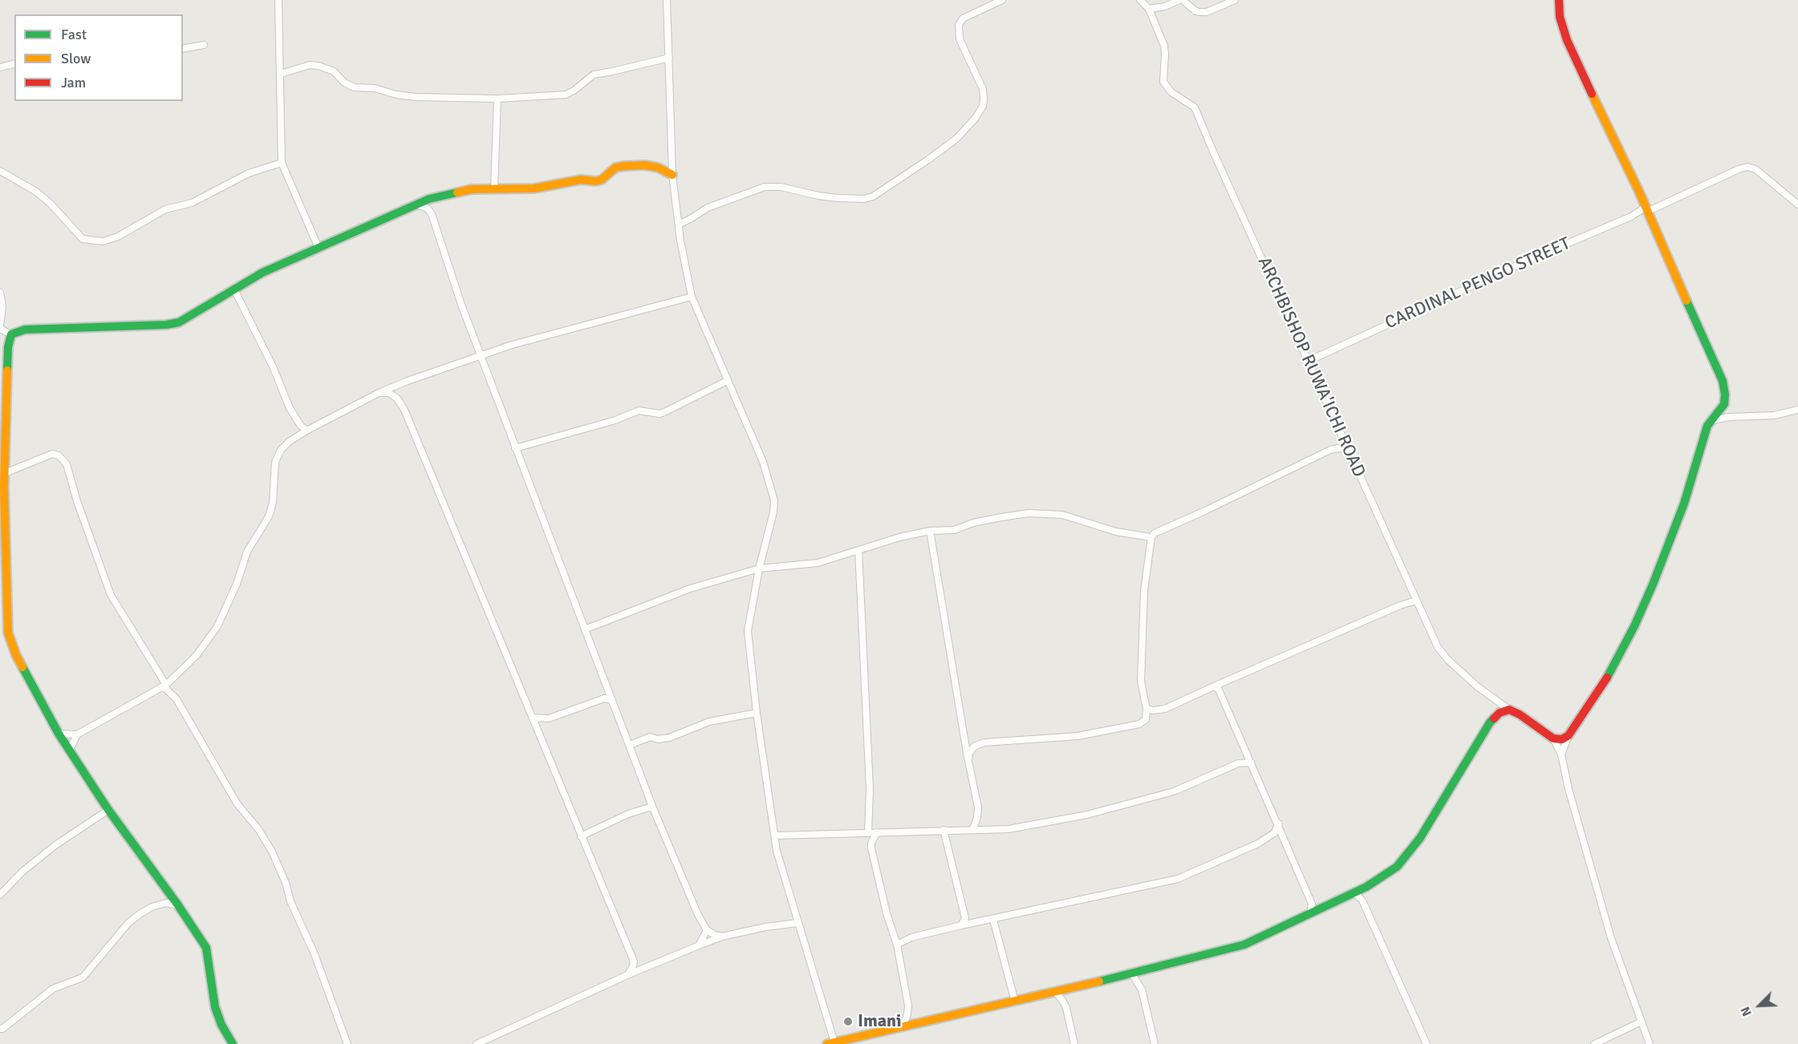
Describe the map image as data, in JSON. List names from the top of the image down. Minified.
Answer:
{"streets":{"street":["CARDINAL PENGO STREET","ARCHBISHOP RUWA'ICHI ROAD"]},"crossings":[["CARDINAL PENGO STREET","ARCHBISHOP RUWA'ICHI ROAD"]],"places":["Imani"],"legend":["Fast","Slow","Jam"],"north":"bottom left"}
